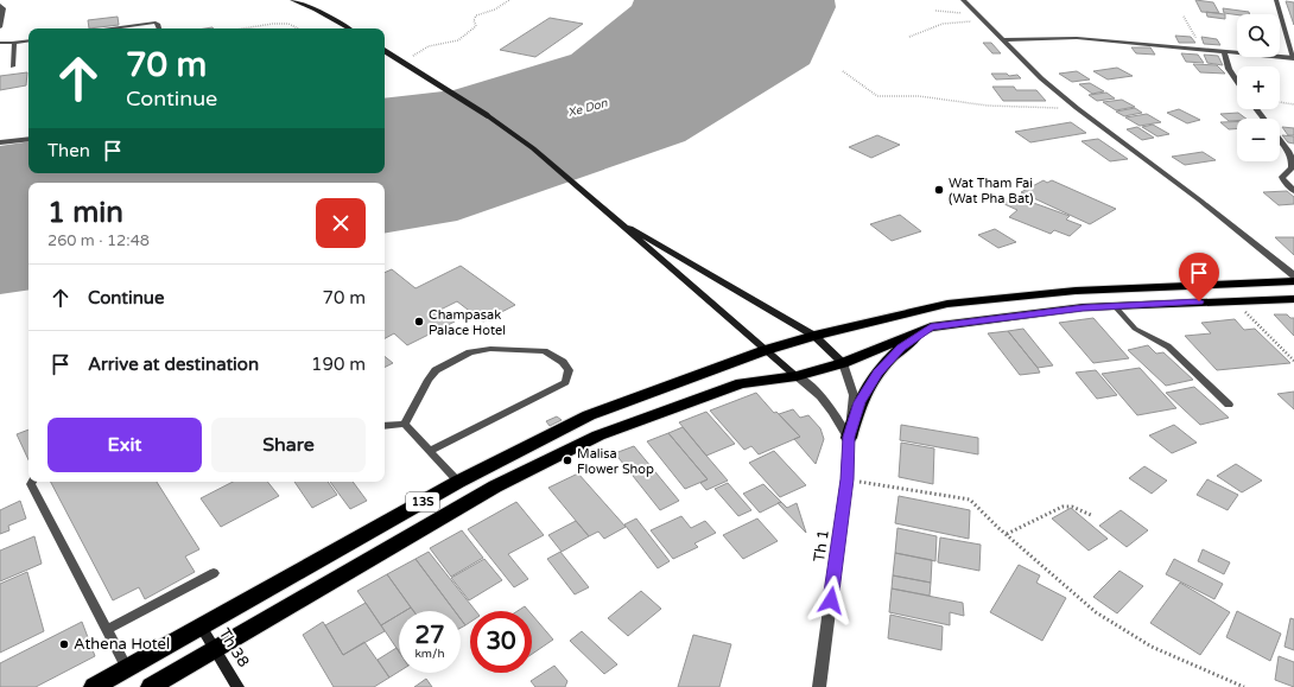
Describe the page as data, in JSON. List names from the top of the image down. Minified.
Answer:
{"streets":{"highway":["13S"],"street":["Th 1","Th 38"]},"crossings":[["13S","Th 1"],["13S","Th 38"]],"water":["Xe Don"],"places":["Wat Tham Fai (Wat Pha Bat)","Champasak Palace Hotel","Malisa Flower Shop","Athena Hotel"],"page":{"map_buttons":["+","−"],"turn":["70 m","Continue"],"then":"Then","heading":["1 min","260 m · 12:48"],"list":[{"name":"Continue","value":"70 m"},{"name":"Arrive at destination","value":"190 m"}],"buttons":["Exit","Share"],"speed":"27 km/h","limit":"30"}}
